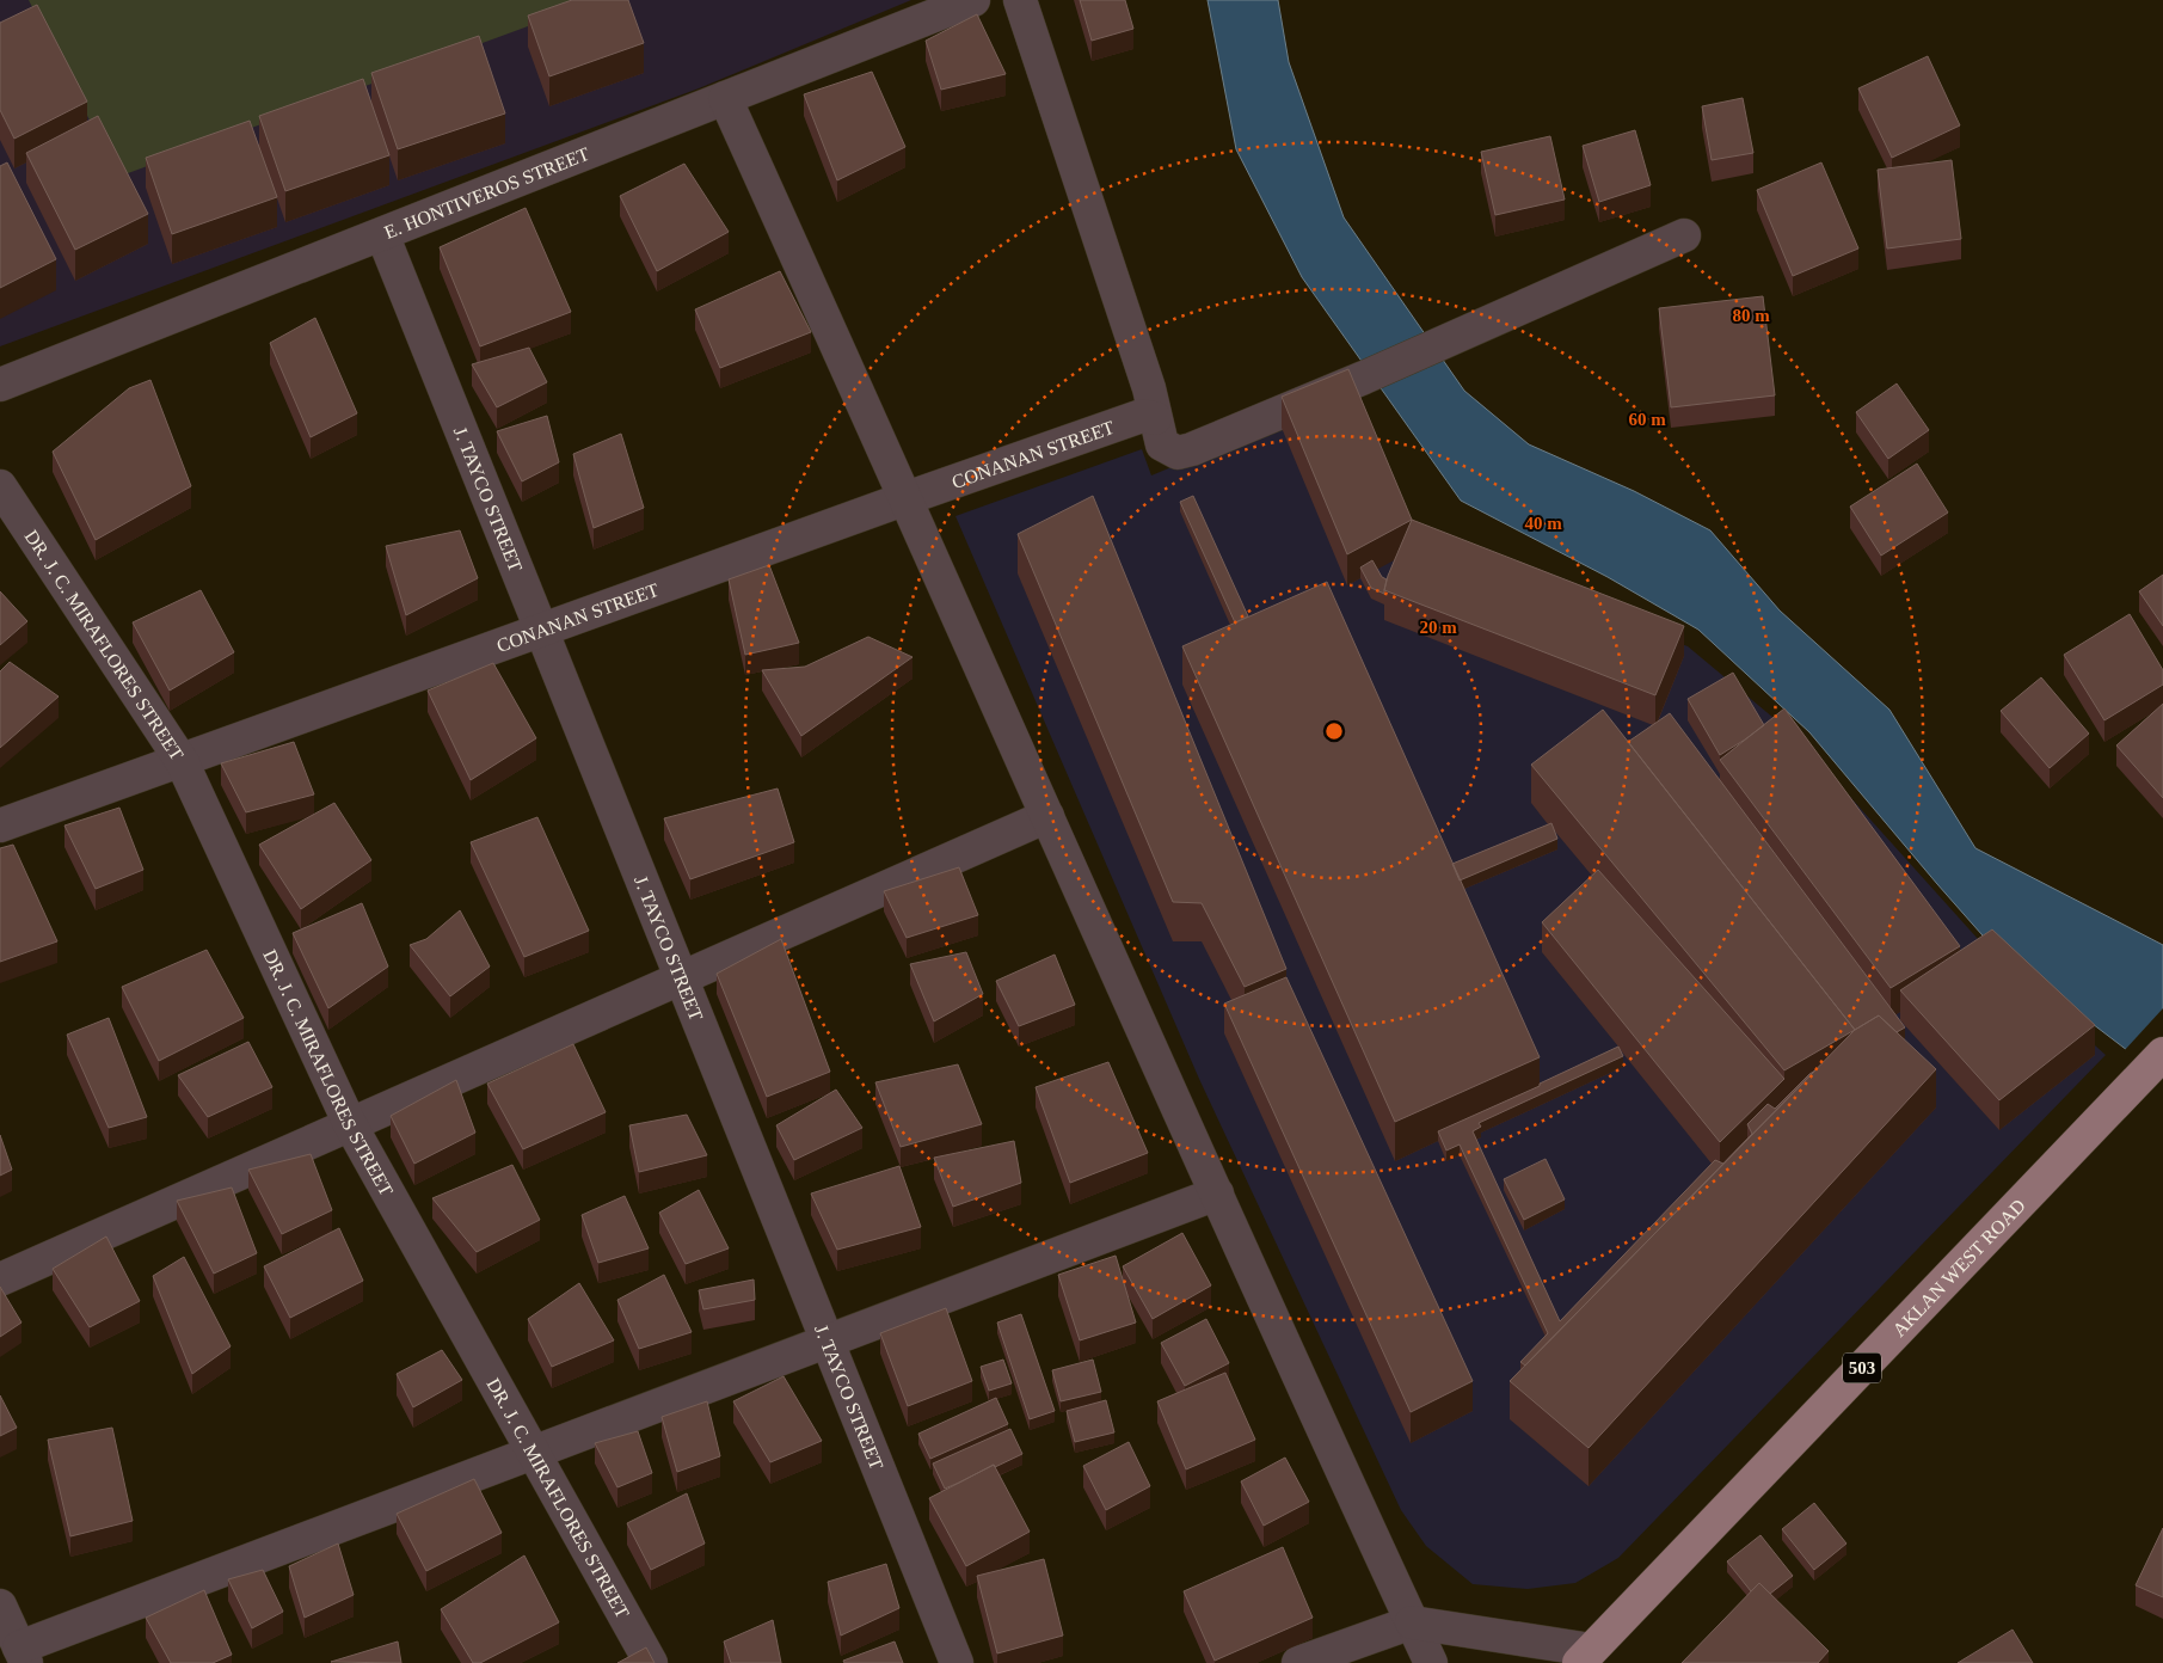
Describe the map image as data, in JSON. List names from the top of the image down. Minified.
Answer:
{"streets":{"main road":["AKLAN WEST ROAD","503"],"street":["E. HONTIVEROS STREET","CONANAN STREET","J. TAYCO STREET","DR. J. C. MIRAFLORES STREET"]},"crossings":[["E. HONTIVEROS STREET","J. TAYCO STREET"],["CONANAN STREET","J. TAYCO STREET"],["CONANAN STREET","DR. J. C. MIRAFLORES STREET"]],"rings":["80 m","60 m","40 m","20 m"]}
